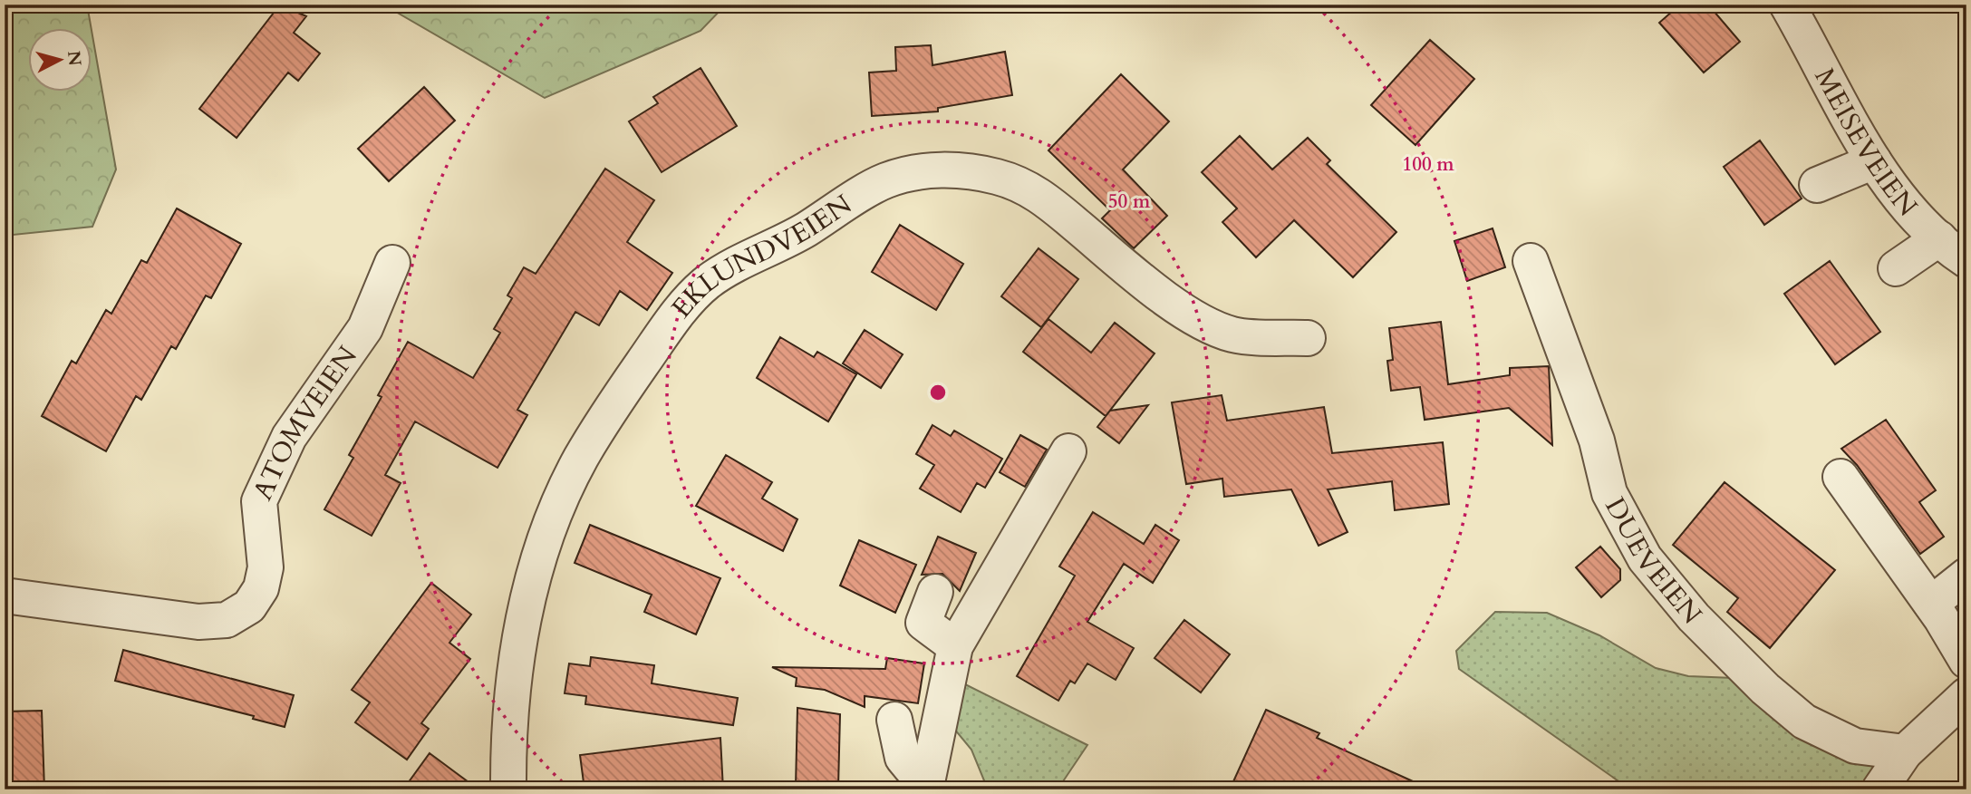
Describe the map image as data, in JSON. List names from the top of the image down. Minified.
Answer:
{"streets":{"street":["MEISEVEIEN","EKLUNDVEIEN","ATOMVEIEN","DUEVEIEN"]},"north":"right","rings":["100 m","50 m"]}
